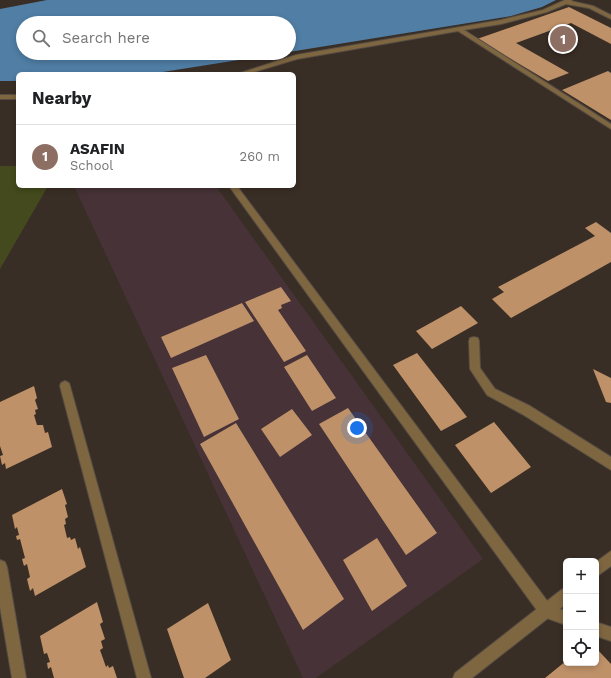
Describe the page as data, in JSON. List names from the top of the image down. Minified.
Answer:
{"page":{"search":"Search here","pins":"1","heading":"Nearby","list":[{"mark":"1","name":"ASAFIN","note":"School","value":"260 m"}],"map_buttons":["+","−"]}}
